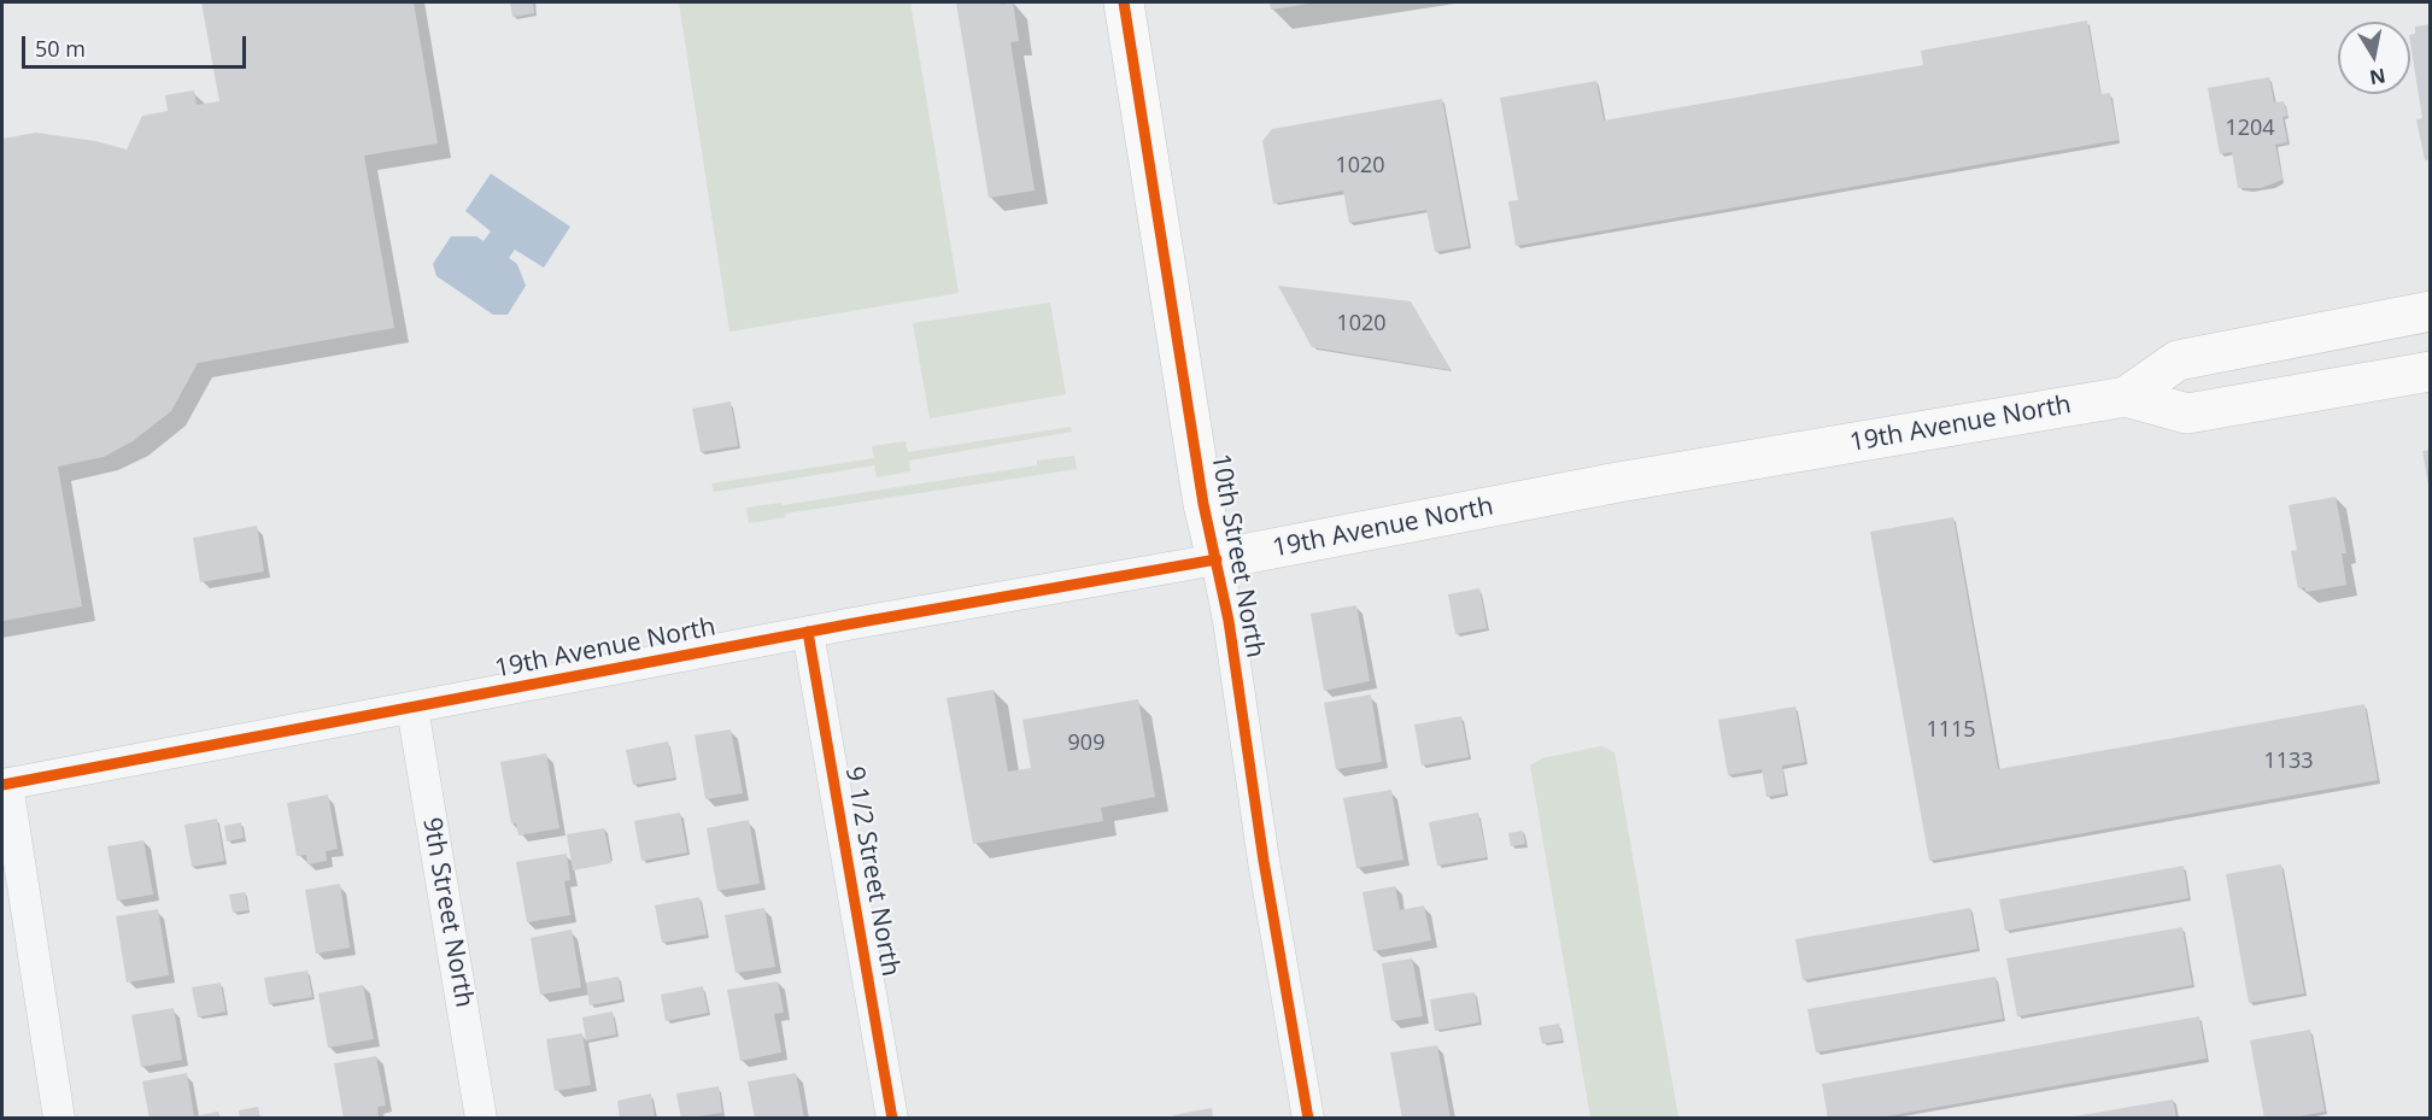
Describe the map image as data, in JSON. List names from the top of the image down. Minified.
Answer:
{"streets":{"main road":["19th Avenue North","10th Street North"],"street":["9 1/2 Street North","9th Street North"]},"crossings":[["19th Avenue North","10th Street North"],["19th Avenue North","9 1/2 Street North"],["19th Avenue North","9th Street North"]],"house_numbers":["1204","1020","1020","1115","909","1133"],"scale_bar":"50 m","north":"bottom"}
